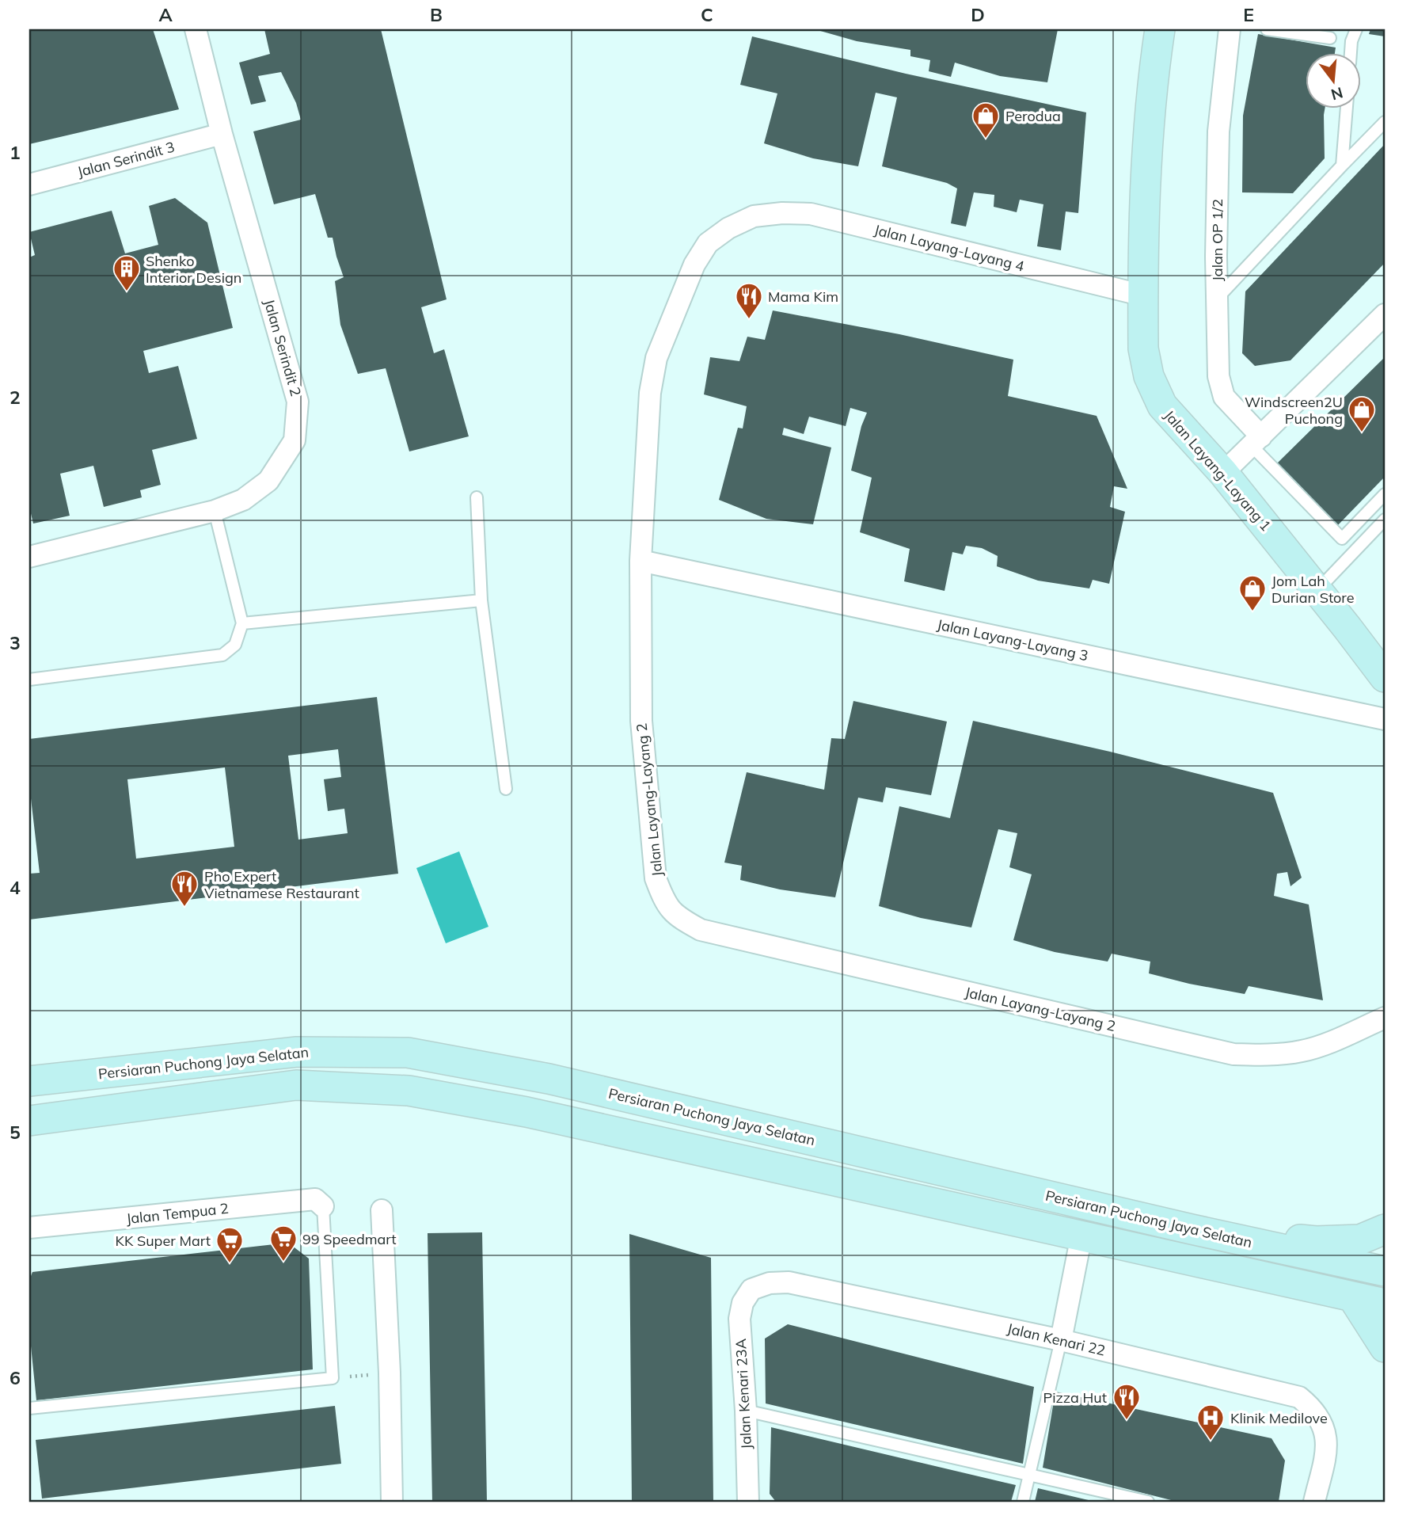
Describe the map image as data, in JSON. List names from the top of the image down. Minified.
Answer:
{"streets":{"main road":["Jalan Layang-Layang 1","Persiaran Puchong Jaya Selatan"],"street":["Jalan Serindit 3","Jalan OP 1/2","Jalan Layang-Layang 4","Jalan Serindit 2","Jalan Layang-Layang 3","Jalan Layang-Layang 2","Jalan Tempua 2","Jalan Kenari 22","Jalan Kenari 23A"]},"crossings":[["Jalan Serindit 3","Jalan Serindit 2"],["Jalan Layang-Layang 4","Jalan Layang-Layang 1"],["Jalan Layang-Layang 4","Jalan Layang-Layang 2"],["Jalan Layang-Layang 3","Jalan Layang-Layang 2"],["Jalan Kenari 22","Jalan Kenari 23A"]],"places":{"shop":["Perodua","Windscreen2U Puchong","Jom Lah Durian Store"],"building":["Shenko Interior Design"],"restaurant":["Mama Kim","Pho Expert Vietnamese Restaurant","Pizza Hut"],"supermarket":["99 Speedmart","KK Super Mart"],"hospital":["Klinik Medilove"]},"north":"bottom","grid":{"columns":["A","B","C","D","E"],"rows":["1","2","3","4","5","6"]}}
